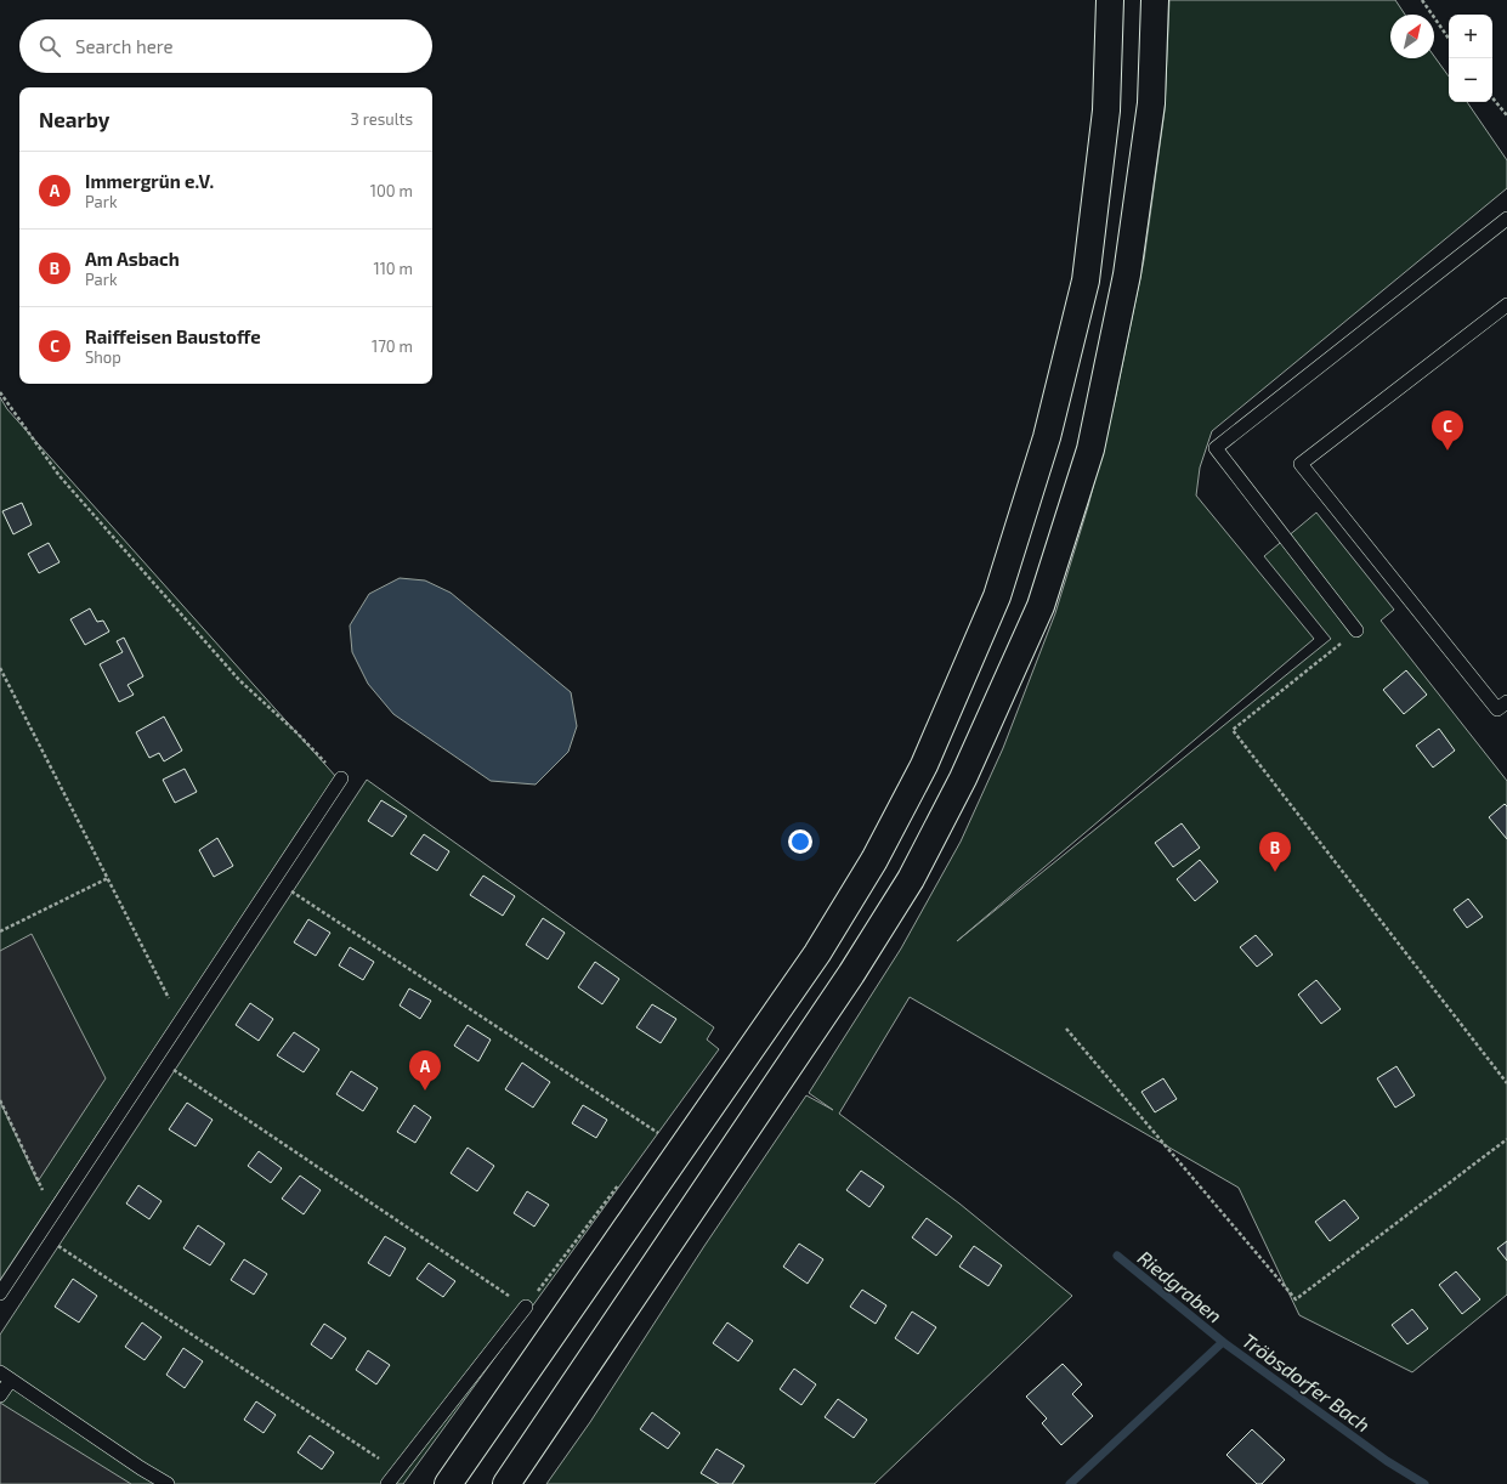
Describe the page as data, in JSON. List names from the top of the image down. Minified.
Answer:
{"water":["Riedgraben","Tröbsdorfer Bach"],"north":"top right","page":{"map_buttons":["+","−"],"search":"Search here","heading":["Nearby","3 results"],"list":[{"mark":"A","name":"Immergrün e.V.","note":"Park","value":"100 m"},{"mark":"B","name":"Am Asbach","note":"Park","value":"110 m"},{"mark":"C","name":"Raiffeisen Baustoffe","note":"Shop","value":"170 m"}],"pins":["C","B","A"]}}
